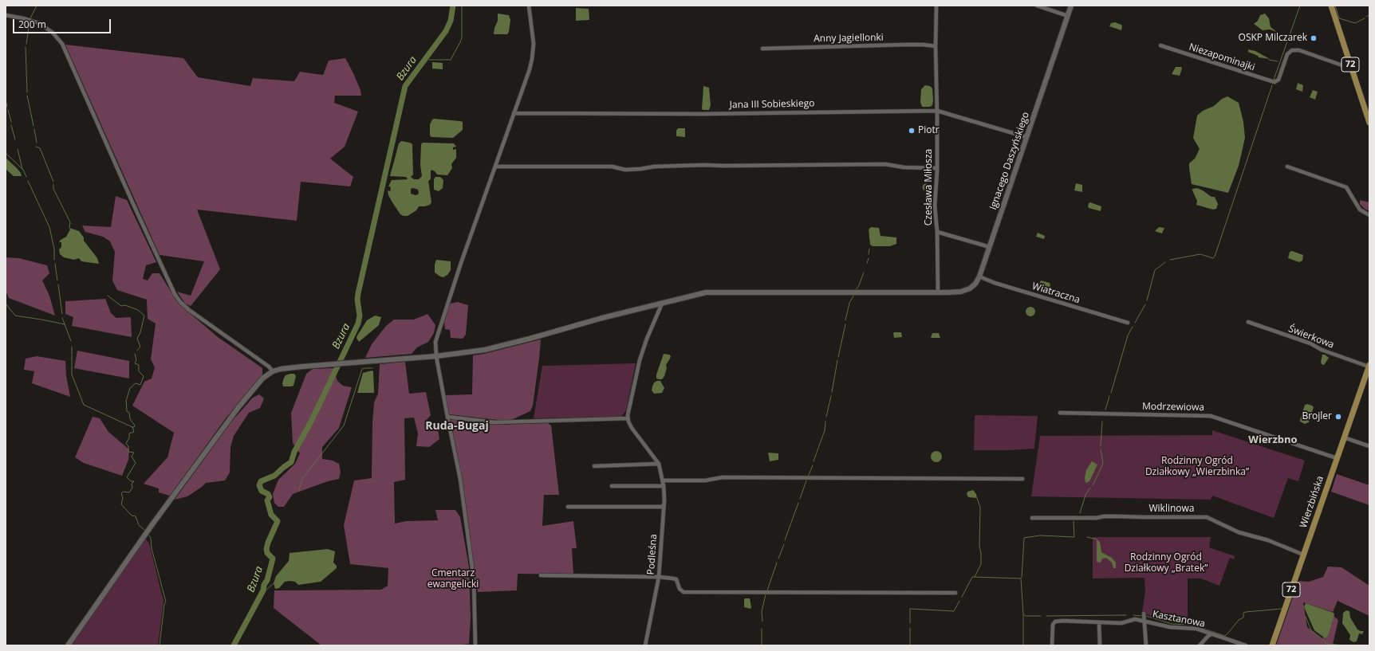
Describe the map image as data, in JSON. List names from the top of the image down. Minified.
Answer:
{"streets":{"main road":["72","Wierzbińska"],"street":["Anny Jagiellonki","Niezapominajki","Jana III Sobieskiego","Ignacego Daszyńskiego","Czesława Miłosza","Wiatraczna","Świerkowa","Modrzewiowa","Wiklinowa","Podleśna","Kasztanowa"]},"crossings":[["Anny Jagiellonki","Czesława Miłosza"],["Niezapominajki","72"],["Jana III Sobieskiego","Ignacego Daszyńskiego"],["Jana III Sobieskiego","Czesława Miłosza"],["Ignacego Daszyńskiego","Czesława Miłosza"],["Ignacego Daszyńskiego","Wiatraczna"],["Świerkowa","Wierzbińska"],["Modrzewiowa","Wierzbińska"],["Wierzbińska","Wiklinowa"]],"districts":["Ruda-Bugaj","Wierzbno"],"water":["Bzura"],"parks":["Rodzinny Ogród Działkowy „Wierzbinka”","Rodzinny Ogród Działkowy „Bratek”","Cmentarz ewangelicki"],"places":["OSKP Milczarek","Piotr","Brojler"],"scale_bar":"200 m"}
